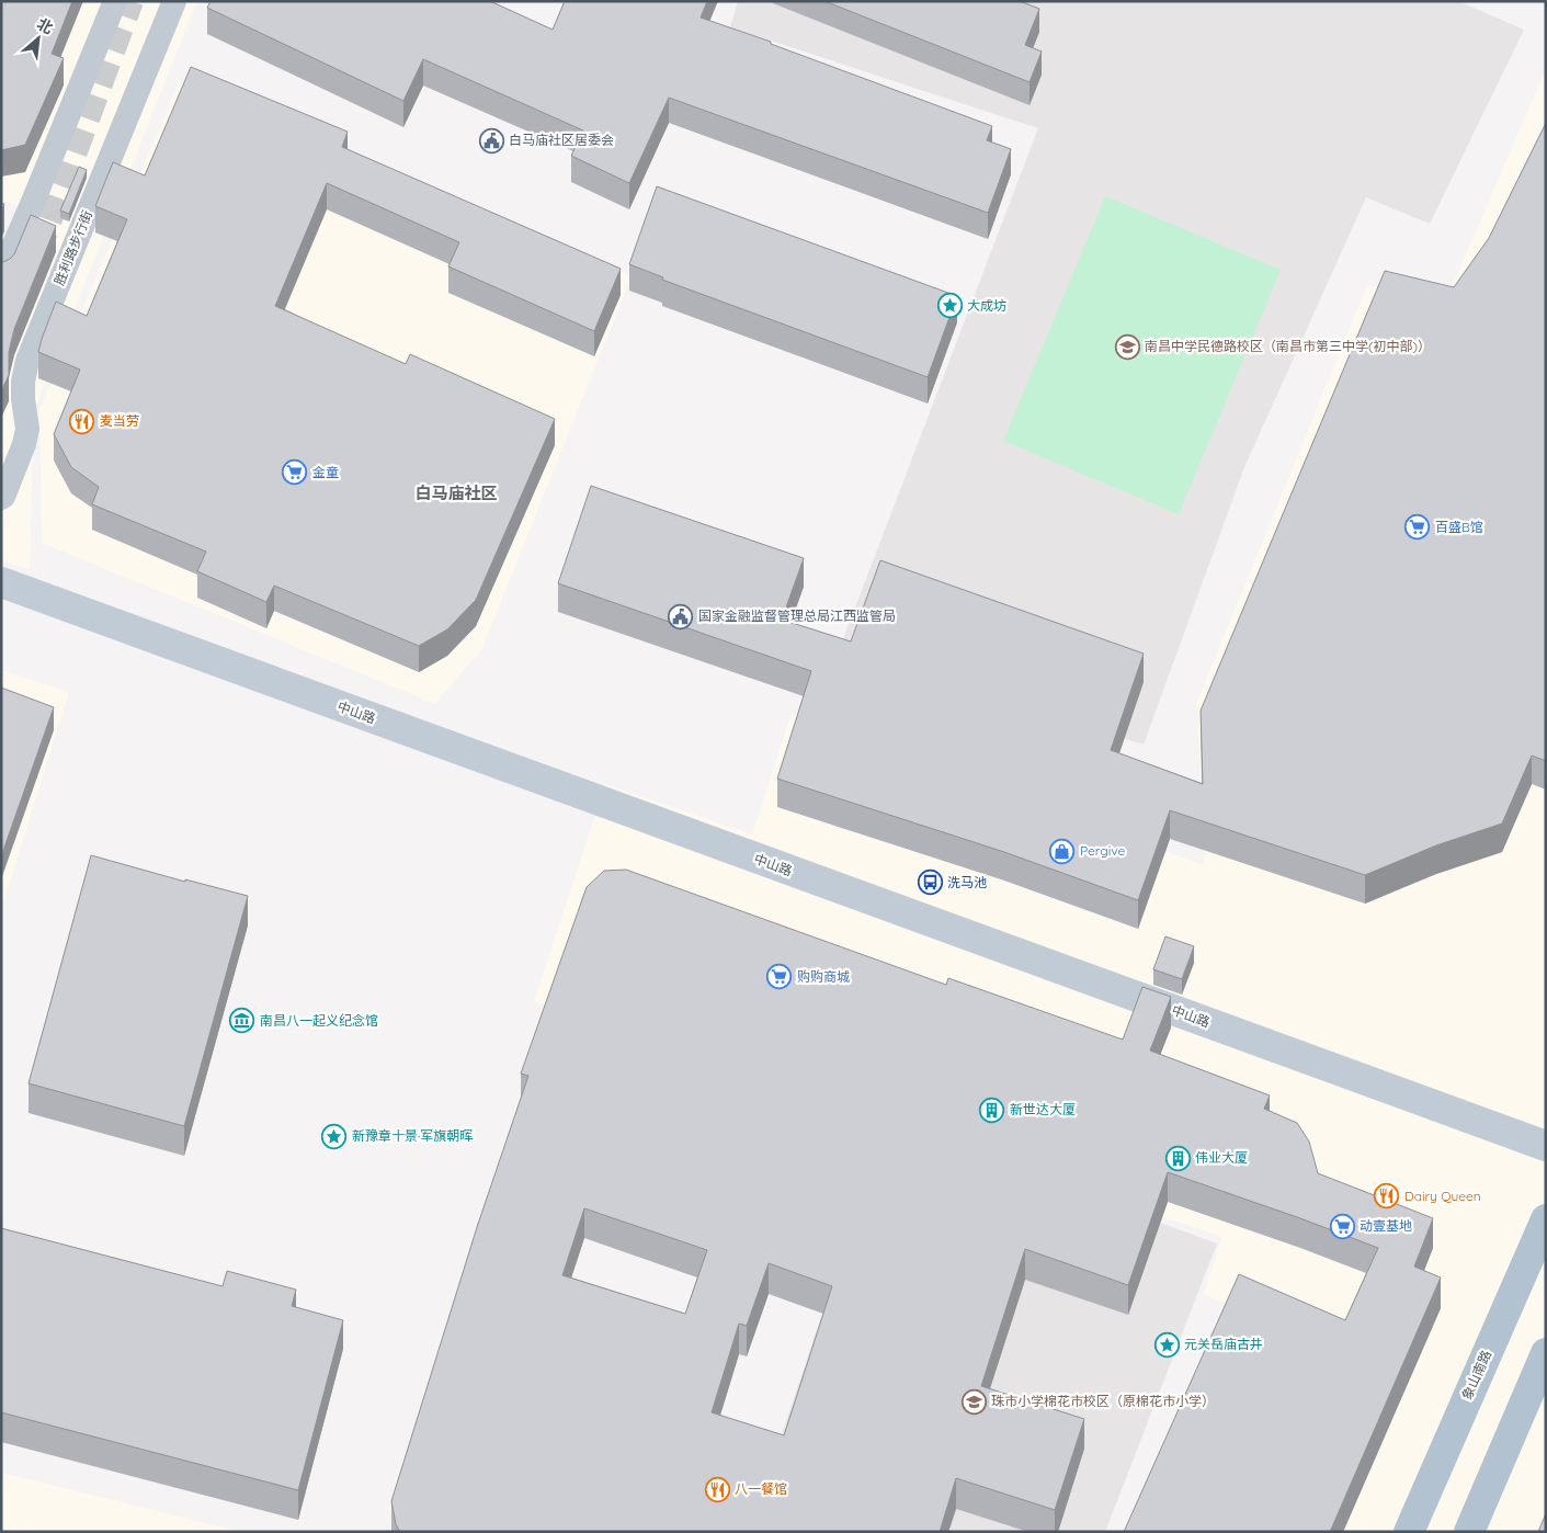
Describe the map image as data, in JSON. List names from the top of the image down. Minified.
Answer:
{"streets":{"main road":["中山路","象山南路"],"street":["胜利路步行街"]},"districts":["白马庙社区"],"places":{"public building":["白马庙社区居委会","国家金融监督管理总局江西监管局"],"place":["大成坊","新豫章十景·军旗朝晖","元关岳庙古井"],"school or university":["南昌中学民德路校区（南昌市第三中学(初中部)）","珠市小学棉花市校区（原棉花市小学）"],"restaurant":["麦当劳","Dairy Queen","八一餐馆"],"supermarket":["金童","百盛B馆","购购商城","动壹基地"],"shop":["Pergive"],"bus stop":["洗马池"],"museum":["南昌八一起义纪念馆"],"building":["新世达大厦","伟业大厦"]},"north":"top right"}
